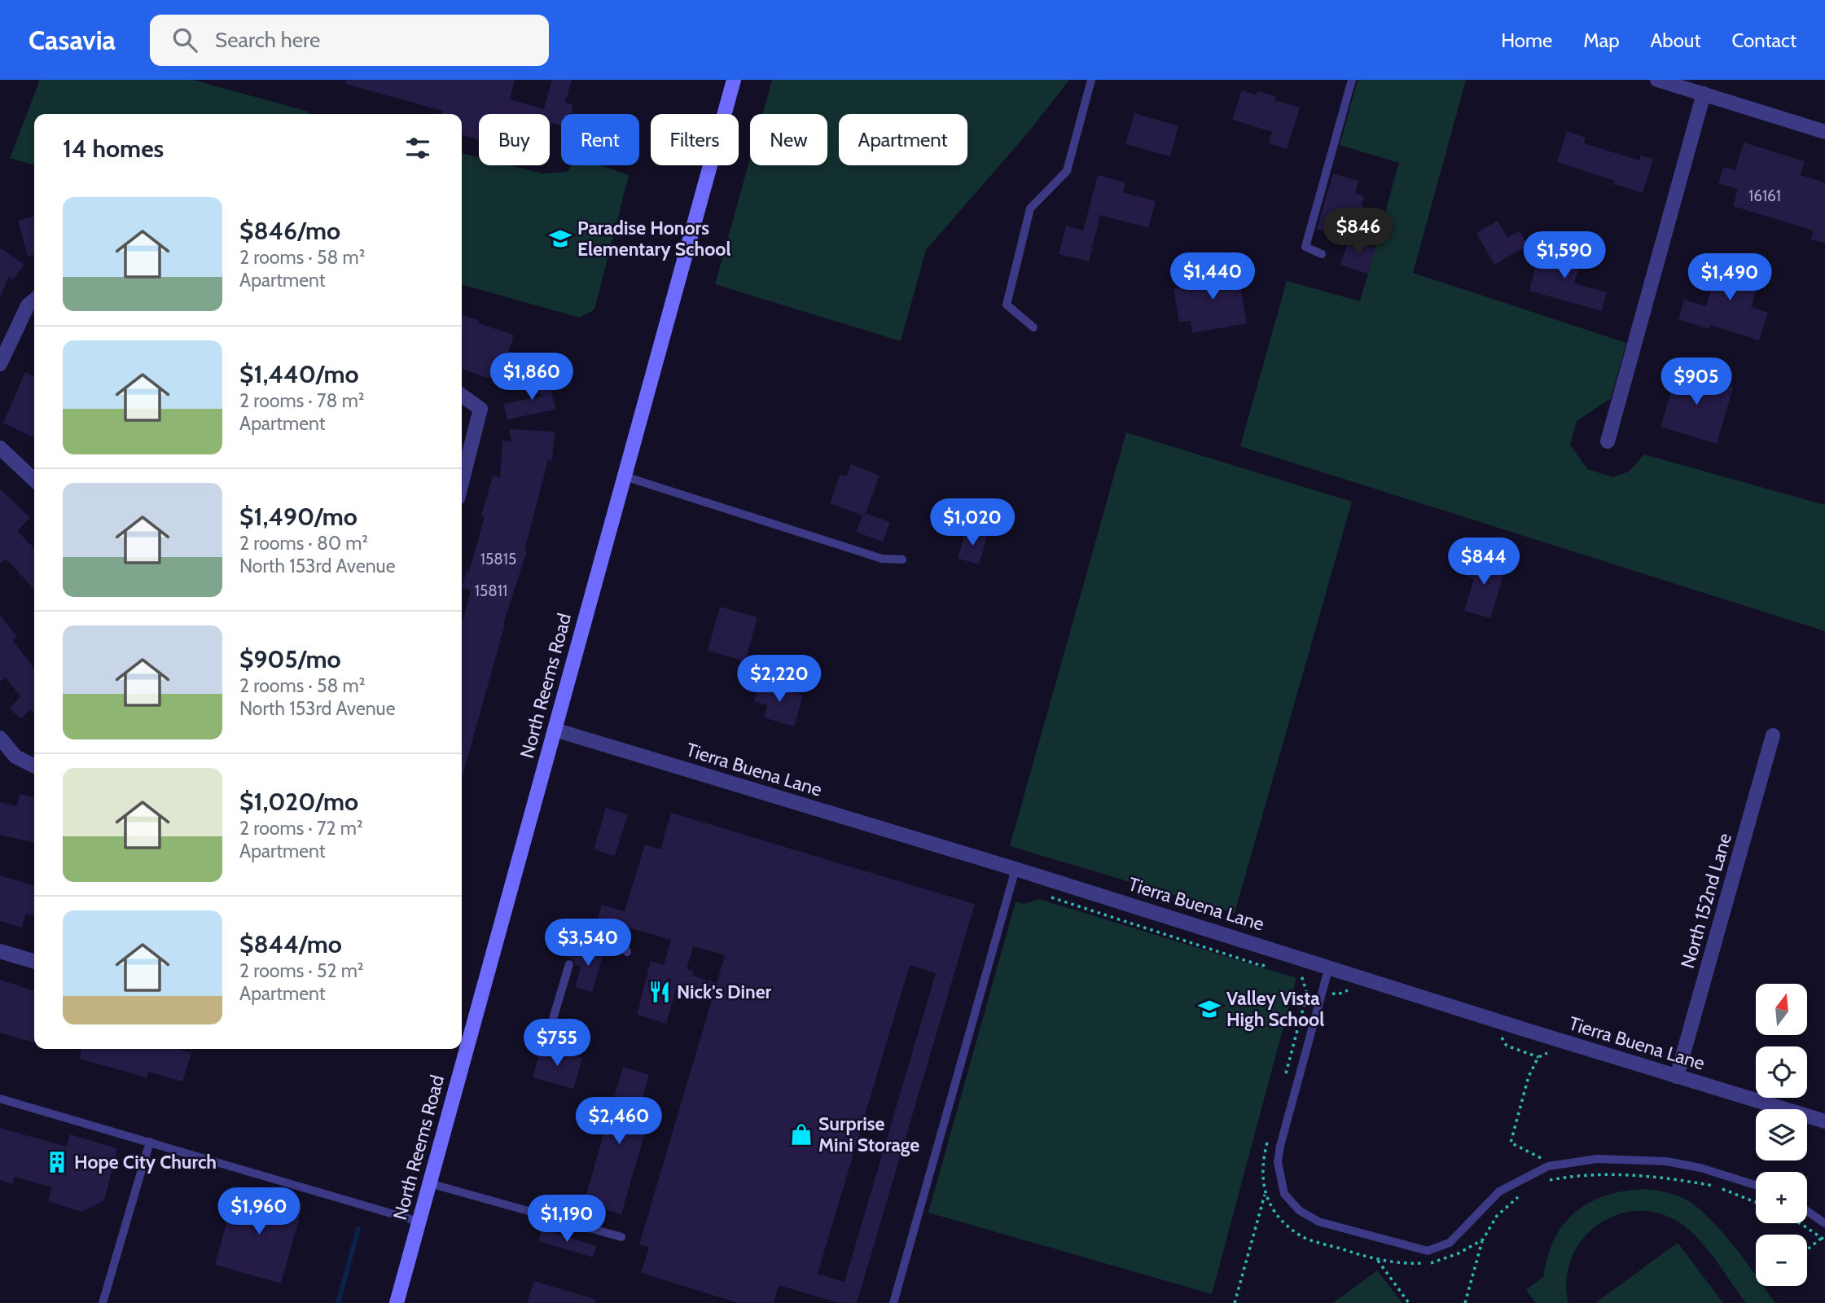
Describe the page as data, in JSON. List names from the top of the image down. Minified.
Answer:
{"streets":{"main road":["North Reems Road"],"street":["Tierra Buena Lane","North 152nd Lane"]},"crossings":[["North Reems Road","Tierra Buena Lane"],["Tierra Buena Lane","North 152nd Lane"]],"places":{"school or university":["Paradise Honors Elementary School","Valley Vista High School"],"restaurant":["Nick's Diner"],"shop":["Surprise Mini Storage"],"building":["Hope City Church"]},"house_numbers":["16161","15815","15811"],"north":"top","page":{"header":"Casavia","search":"Search here","nav":["Home","Map","About","Contact"],"chip":["Buy","Rent","Filters","New","Apartment"],"heading":"14 homes","list":[{"name":"$846/mo","note":"2 rooms · 58 m² · Apartment"},{"name":"$1,440/mo","note":"2 rooms · 78 m² · Apartment"},{"name":"$1,490/mo","note":"2 rooms · 80 m² · North 153rd Avenue"},{"name":"$905/mo","note":"2 rooms · 58 m² · North 153rd Avenue"},{"name":"$1,020/mo","note":"2 rooms · 72 m² · Apartment"},{"name":"$844/mo","note":"2 rooms · 52 m² · Apartment"}],"price":["$846","$1,590","$1,440","$1,490","$1,860","$905","$1,020","$844","$2,220","$3,540","$755","$2,460","$1,960","$1,190"],"map_buttons":["+","−"]}}
